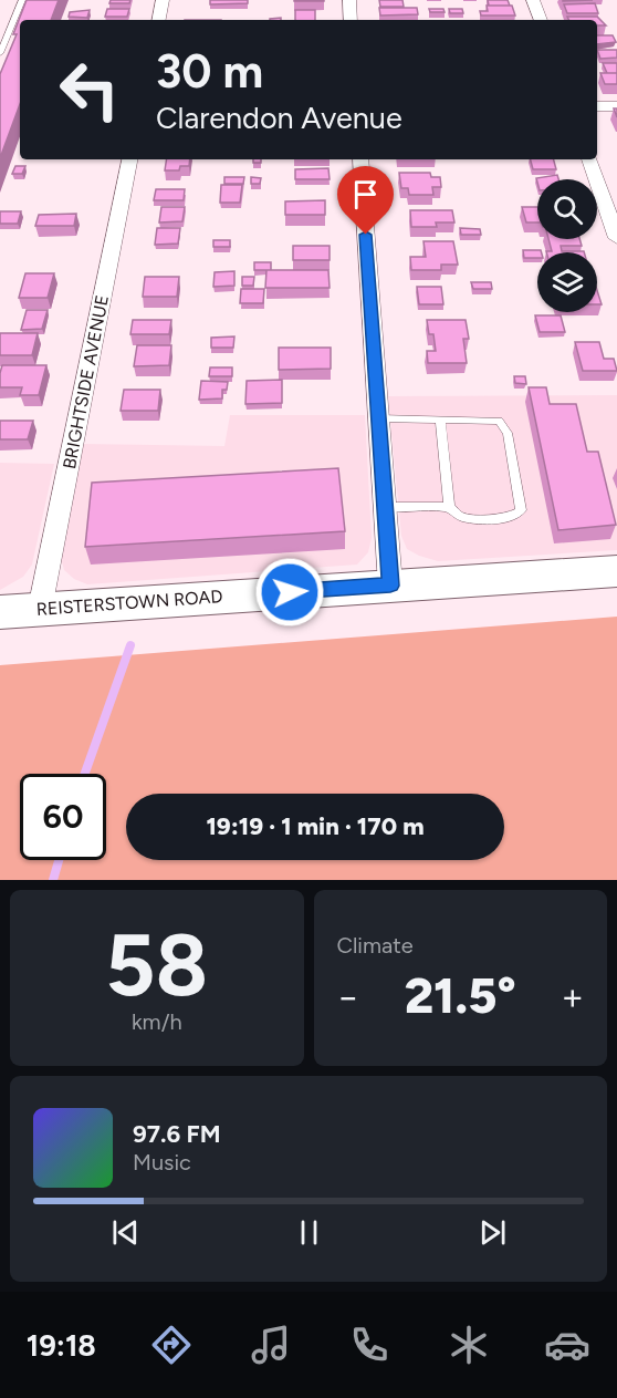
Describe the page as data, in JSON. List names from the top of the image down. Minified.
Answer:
{"streets":{"main road":["REISTERSTOWN ROAD"],"street":["BRIGHTSIDE AVENUE"]},"crossings":[["BRIGHTSIDE AVENUE","REISTERSTOWN ROAD"]],"page":{"turn":["30 m","Clarendon Avenue"],"limit":"60","trip":"19:19 · 1 min · 170 m","tile":[["58","km/h"],"Climate"],"heat":["−","21.5°","+"],"song":["97.6 FM","Music"],"tabs":"19:18"}}
